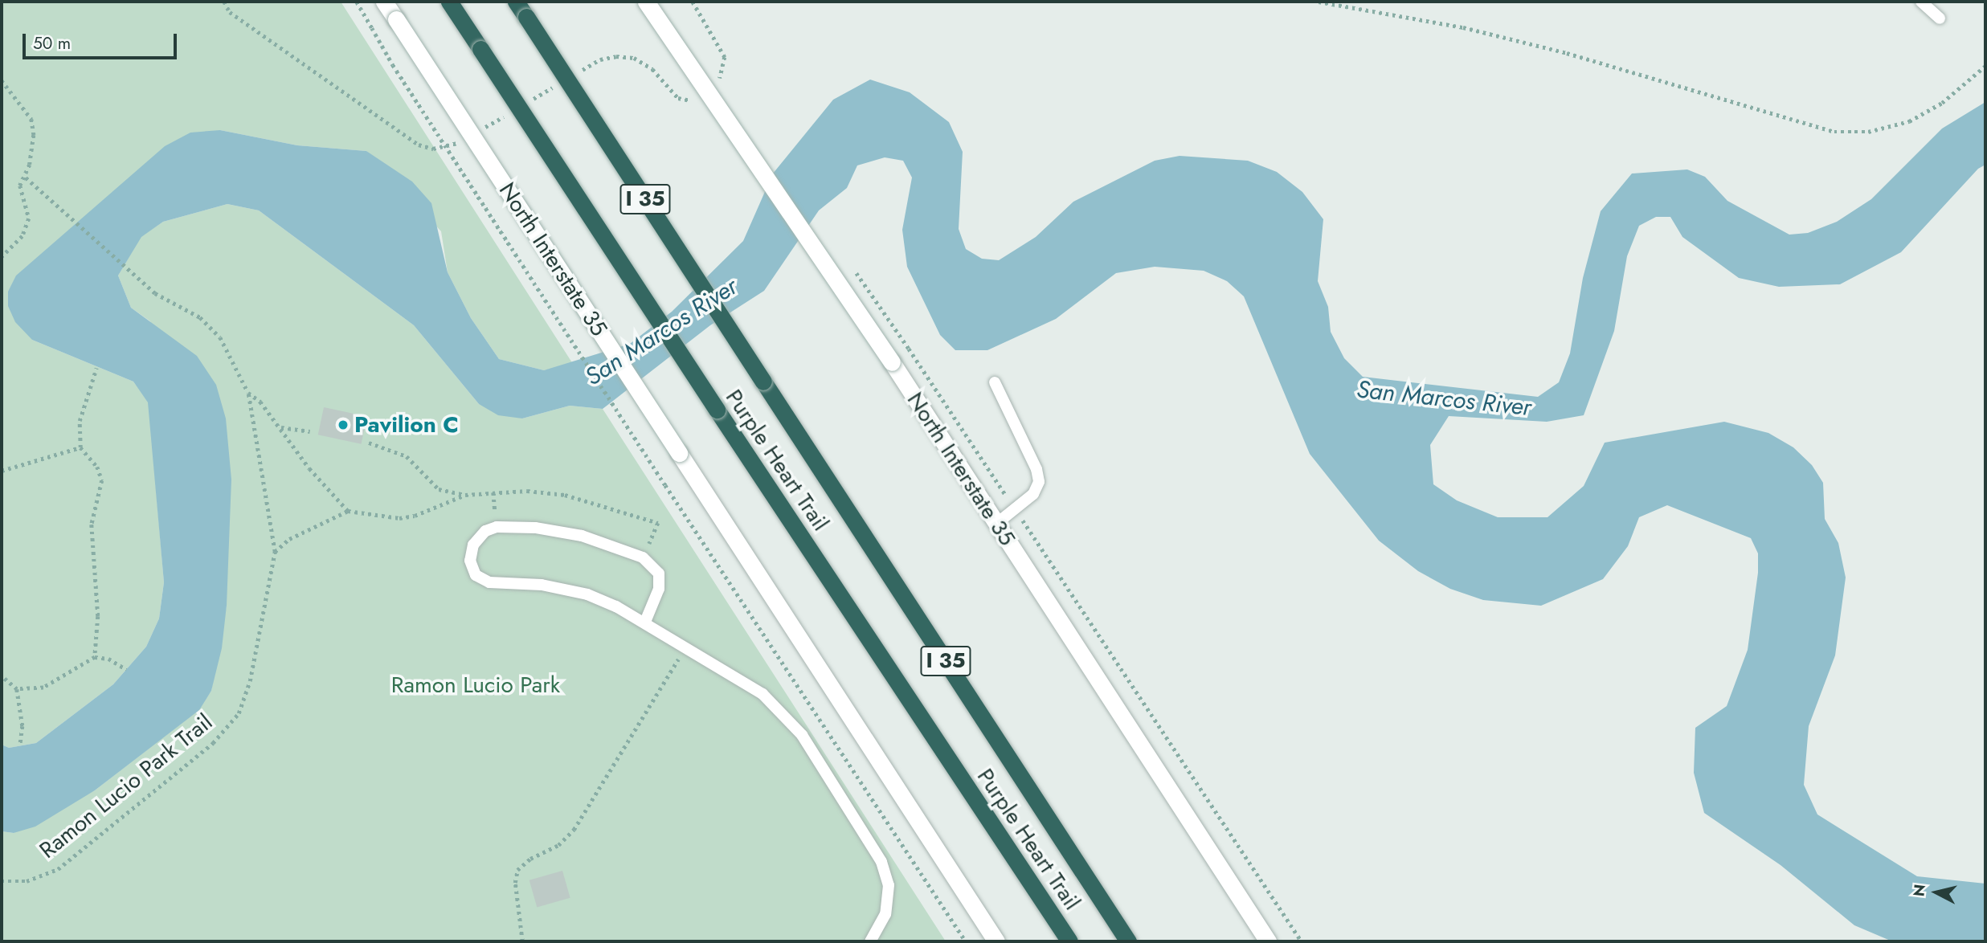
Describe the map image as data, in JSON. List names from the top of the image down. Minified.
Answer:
{"streets":{"highway":["I 35","Purple Heart Trail"],"main road":["North Interstate 35"],"path":["Ramon Lucio Park Trail"]},"water":["San Marcos River"],"parks":["Ramon Lucio Park"],"places":["Pavilion C"],"scale_bar":"50 m","north":"left"}
